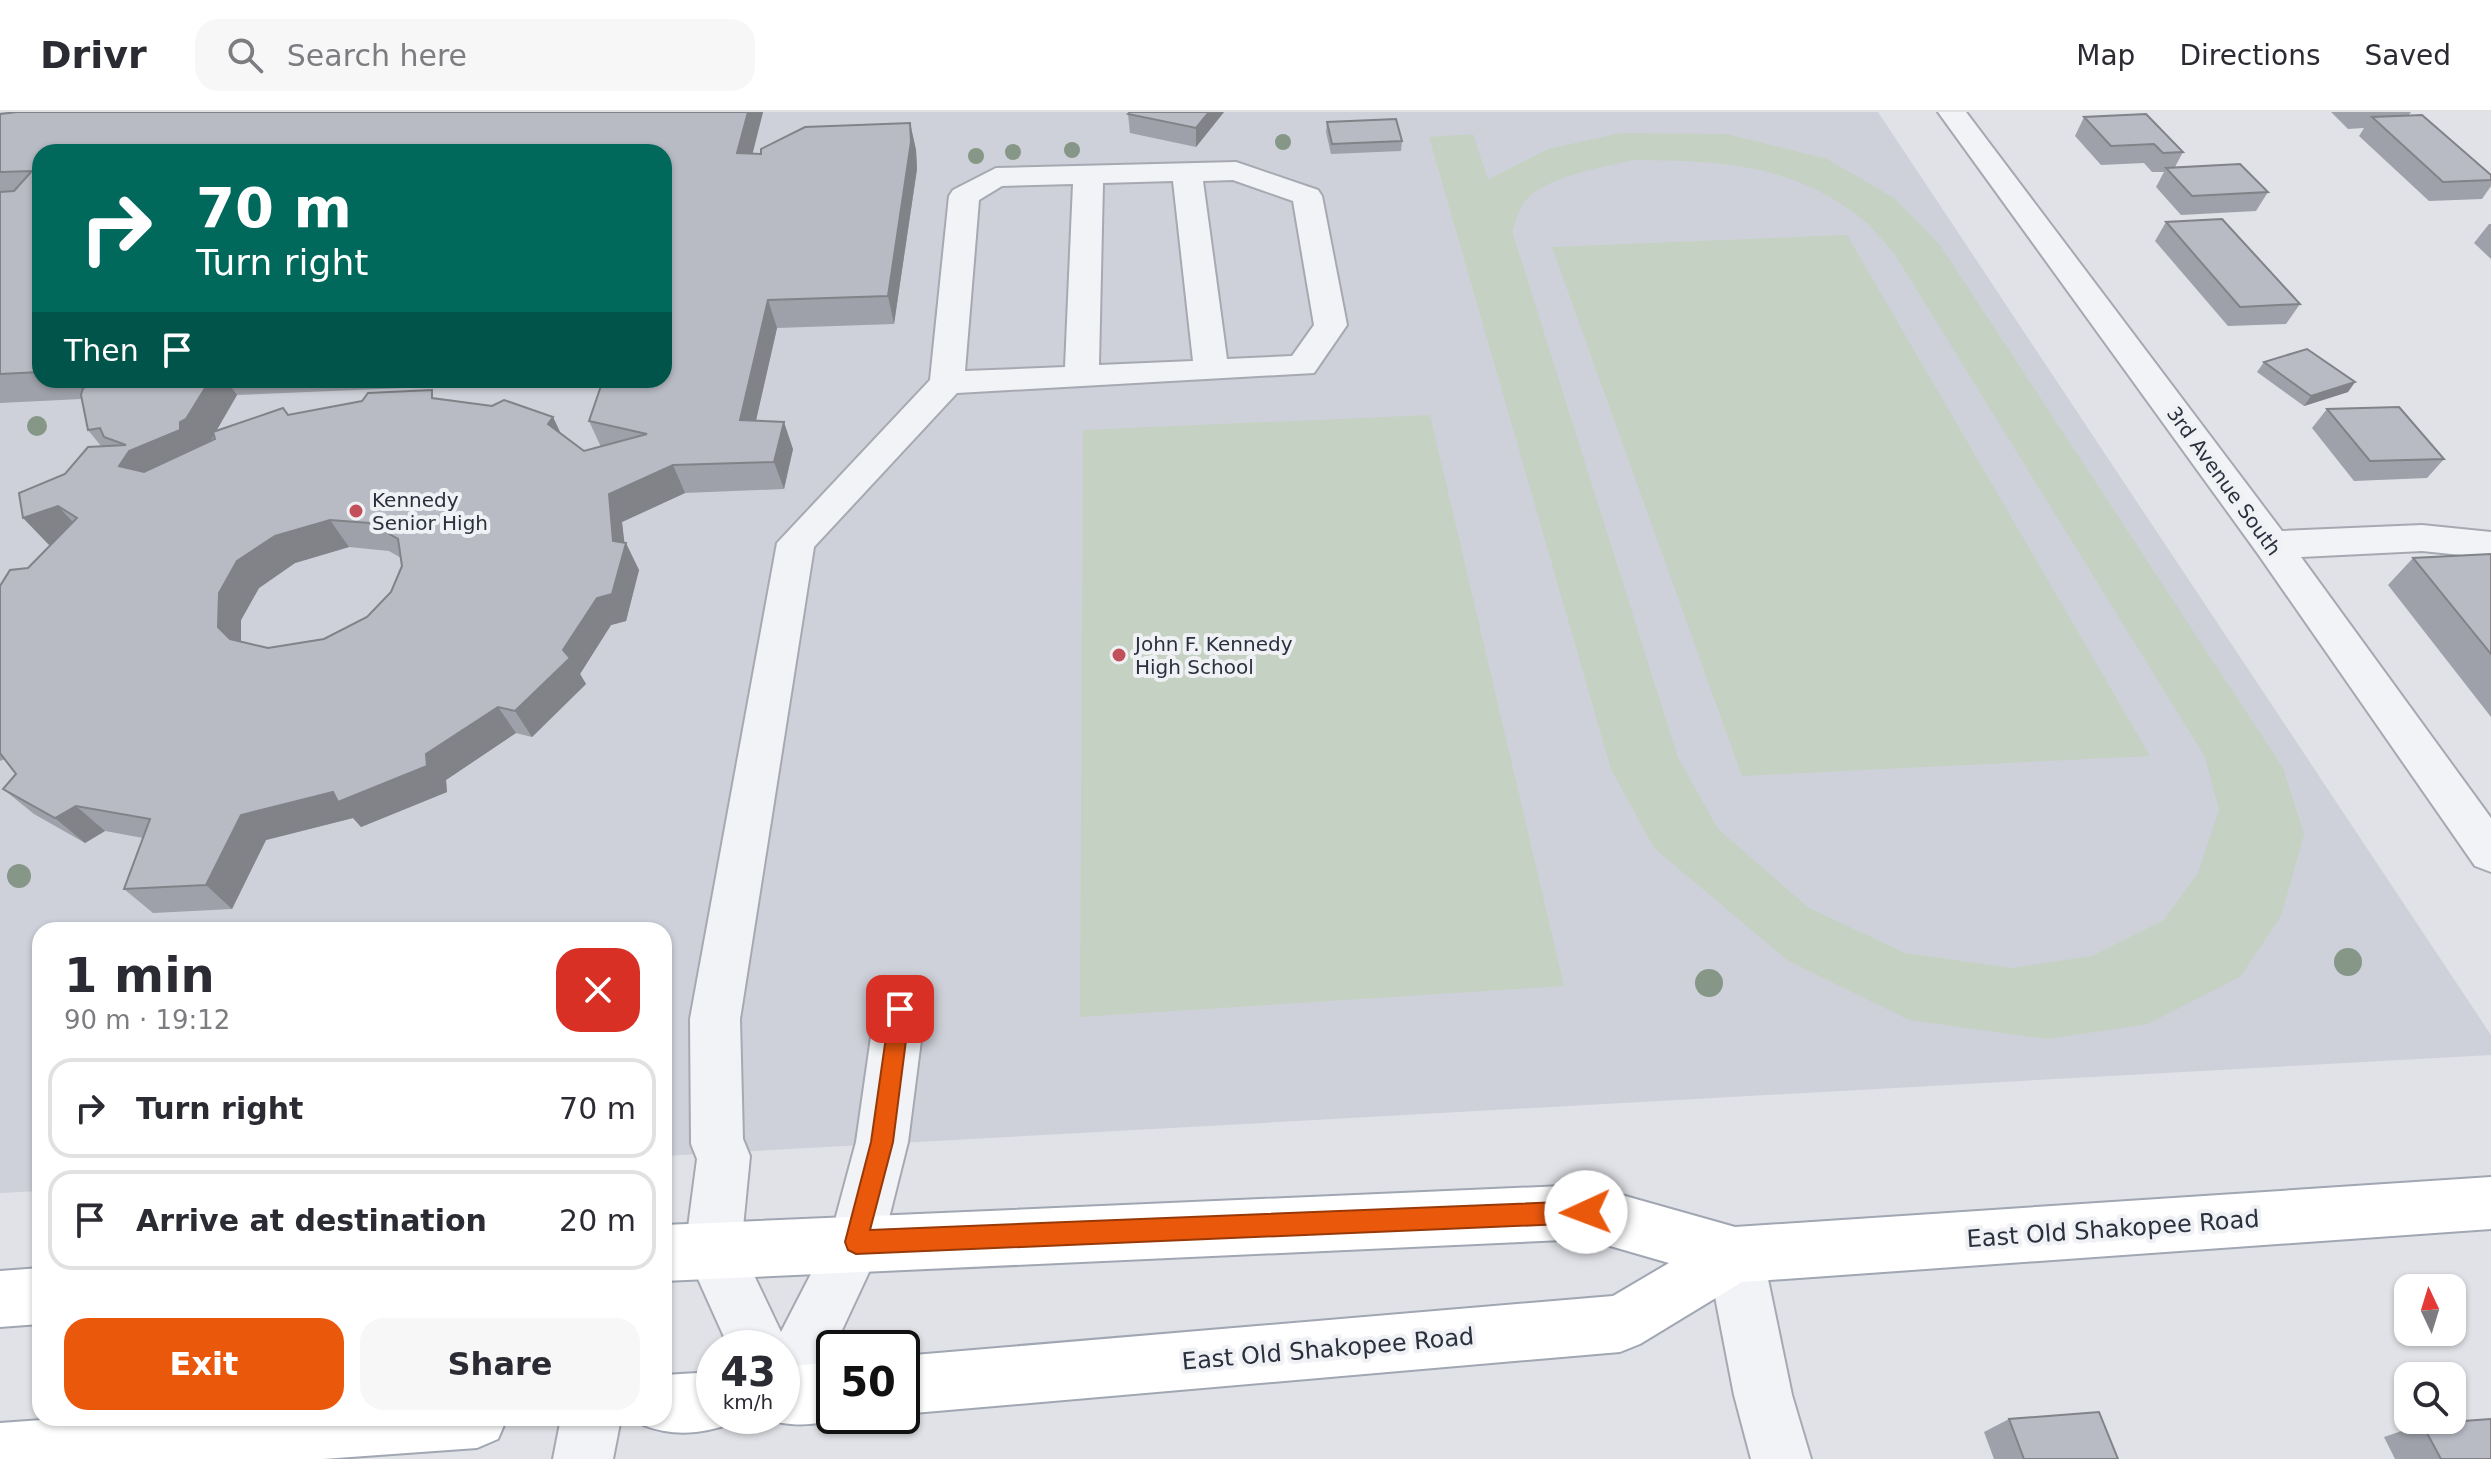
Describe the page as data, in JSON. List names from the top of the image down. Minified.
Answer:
{"streets":{"main road":["East Old Shakopee Road"],"street":["3rd Avenue South"]},"places":["Kennedy Senior High","John F. Kennedy High School"],"north":"top","page":{"header":"Drivr","search":"Search here","nav":["Map","Directions","Saved"],"turn":["70 m","Turn right"],"then":"Then","heading":["1 min","90 m · 19:12"],"list":[{"name":"Turn right","value":"70 m"},{"name":"Arrive at destination","value":"20 m"}],"buttons":["Exit","Share"],"speed":"43 km/h","limit":"50"}}
